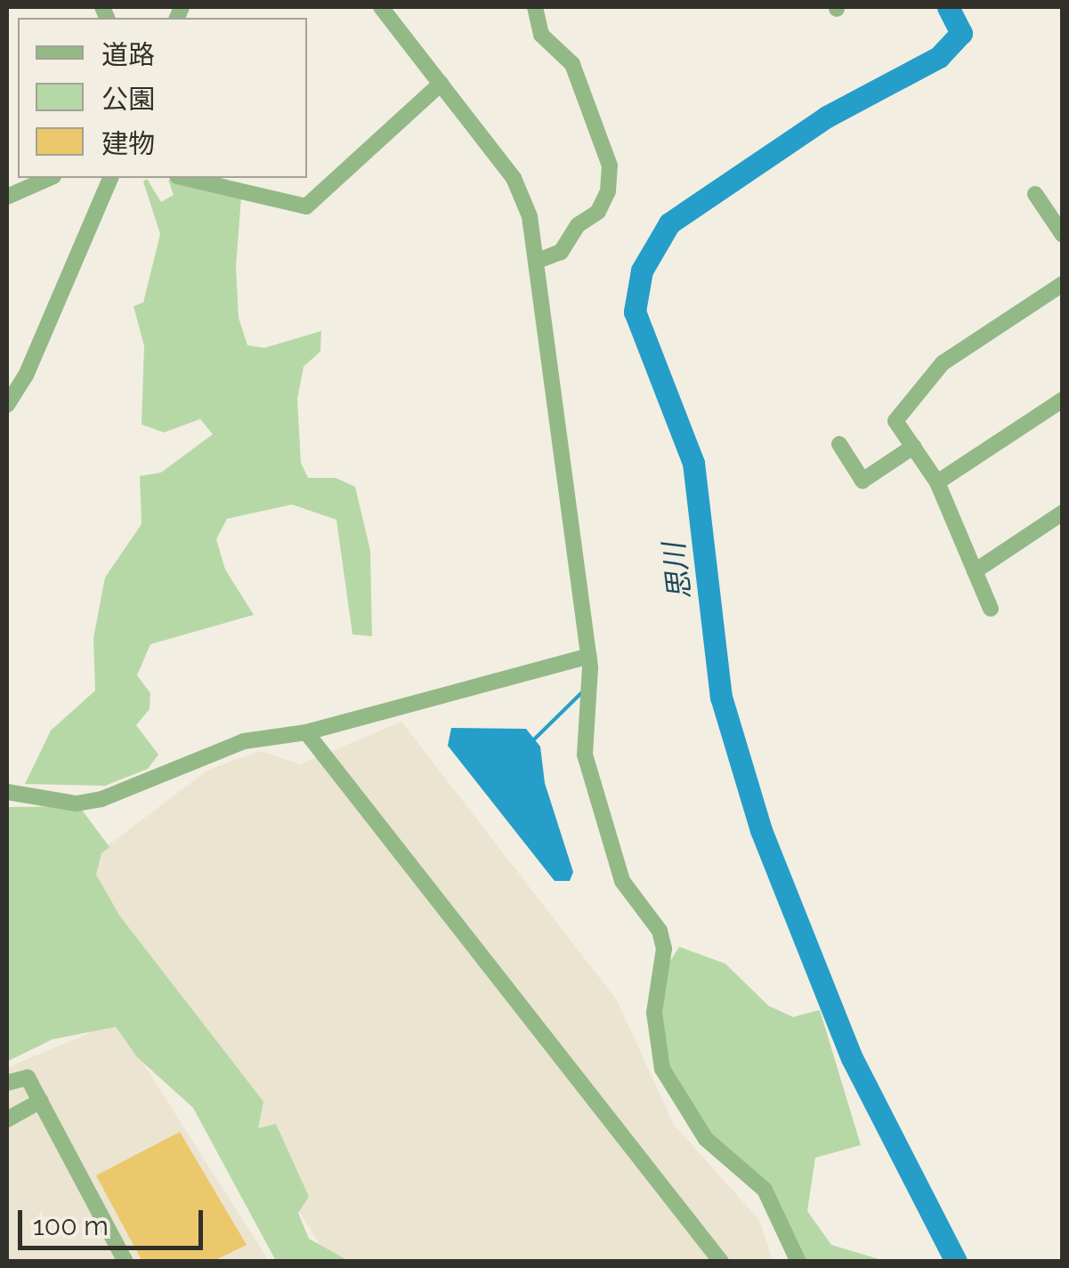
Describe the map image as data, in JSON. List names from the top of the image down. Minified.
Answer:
{"water":["思川"],"legend":["道路","公園","建物"],"scale_bar":"100 m"}
